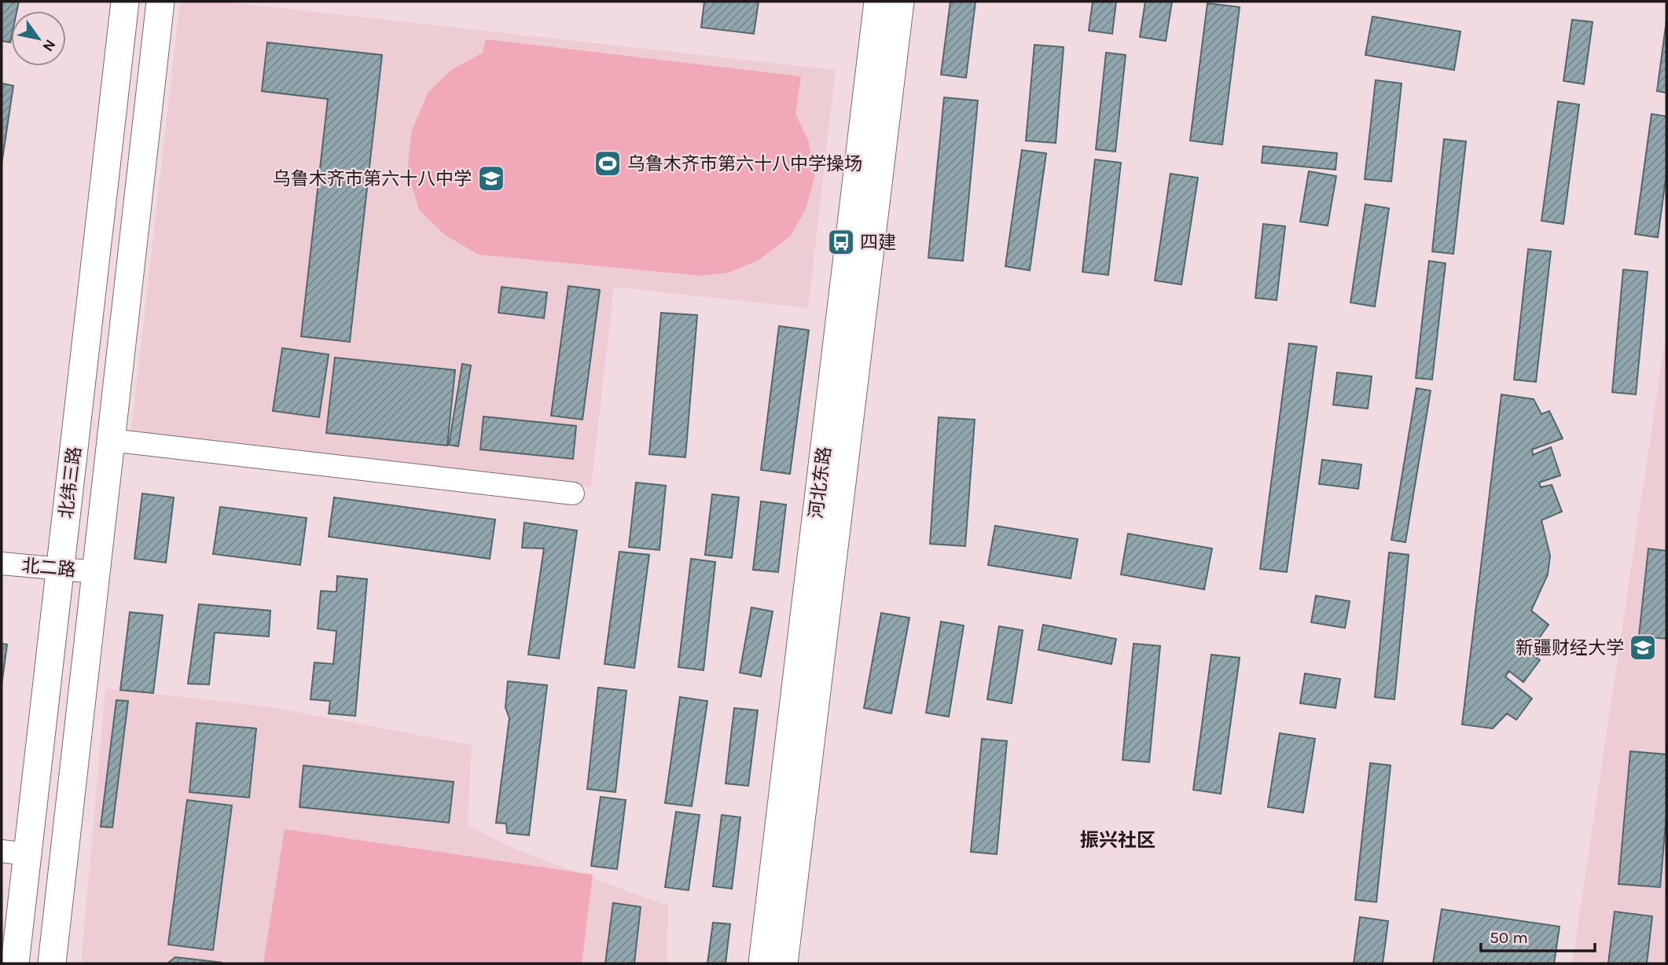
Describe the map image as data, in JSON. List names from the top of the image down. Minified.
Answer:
{"streets":{"main road":["北纬三路","河北东路"],"street":["北二路"]},"crossings":[["北纬三路","北二路"]],"districts":["振兴社区"],"places":{"sports":["乌鲁木齐市第六十八中学操场"],"school or university":["乌鲁木齐市第六十八中学","新疆财经大学"],"bus stop":["四建"]},"scale_bar":"50 m","north":"bottom right"}
